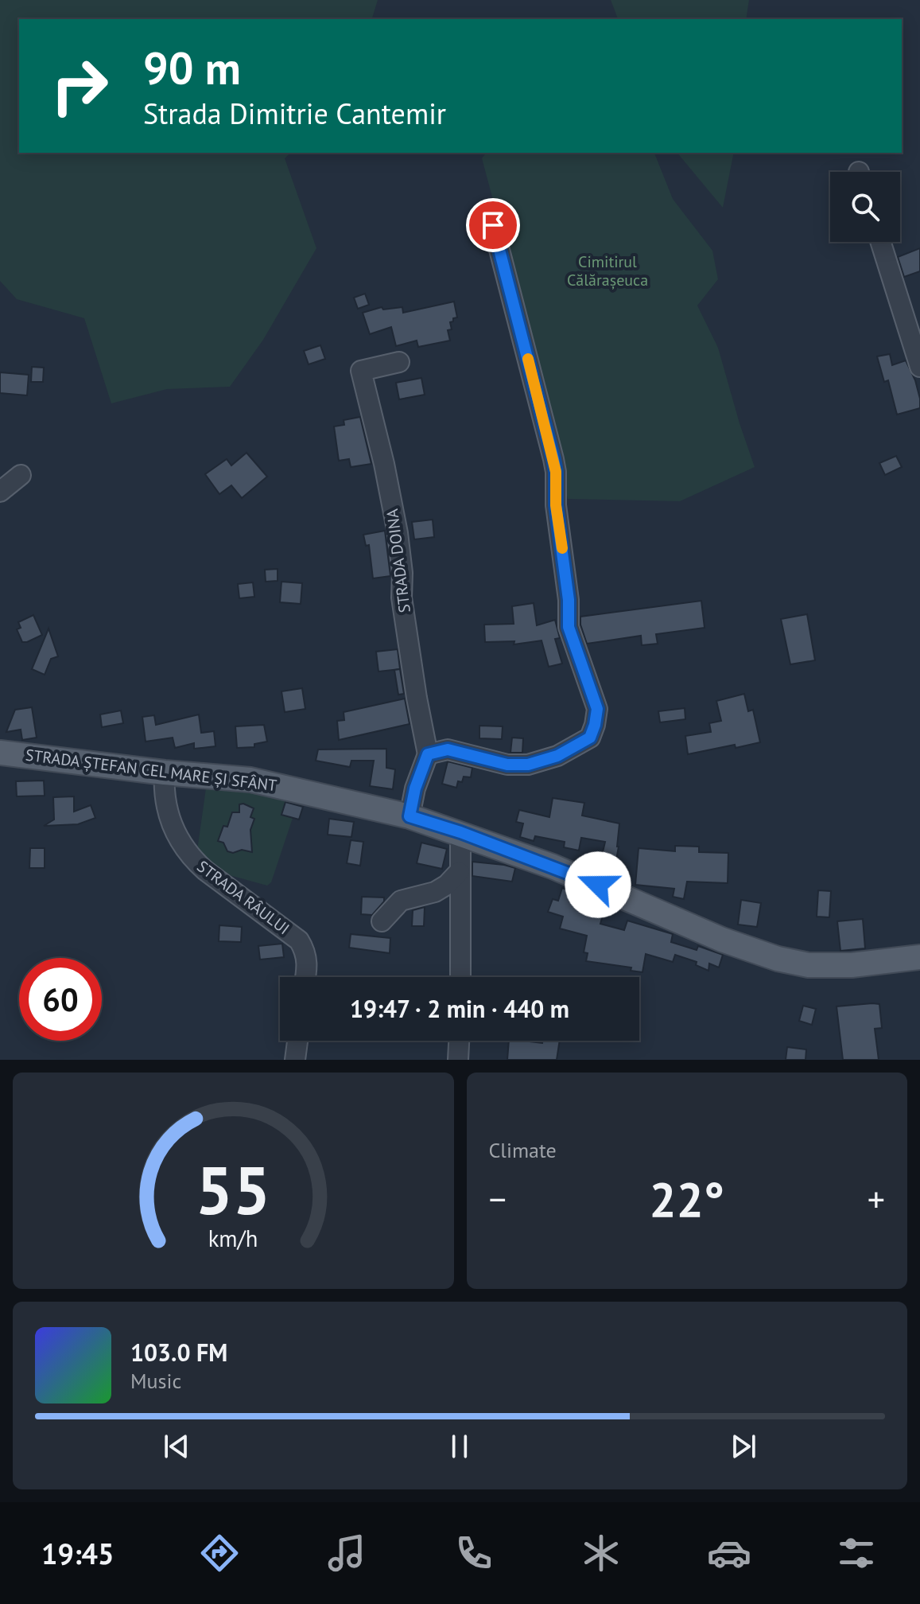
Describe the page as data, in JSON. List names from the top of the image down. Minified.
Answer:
{"streets":{"main road":["STRADA ȘTEFAN CEL MARE ȘI SFÂNT"],"street":["STRADA DOINA","STRADA RÂULUI"]},"crossings":[["STRADA ȘTEFAN CEL MARE ȘI SFÂNT","STRADA RÂULUI"]],"parks":["Cimitirul Călărașeuca"],"page":{"turn":["90 m","Strada Dimitrie Cantemir"],"limit":"60","trip":"19:47 · 2 min · 440 m","tile":"Climate","heat":["−","22°","+"],"song":["103.0 FM","Music"],"tabs":"19:45","gauge":["55","km/h"]}}
